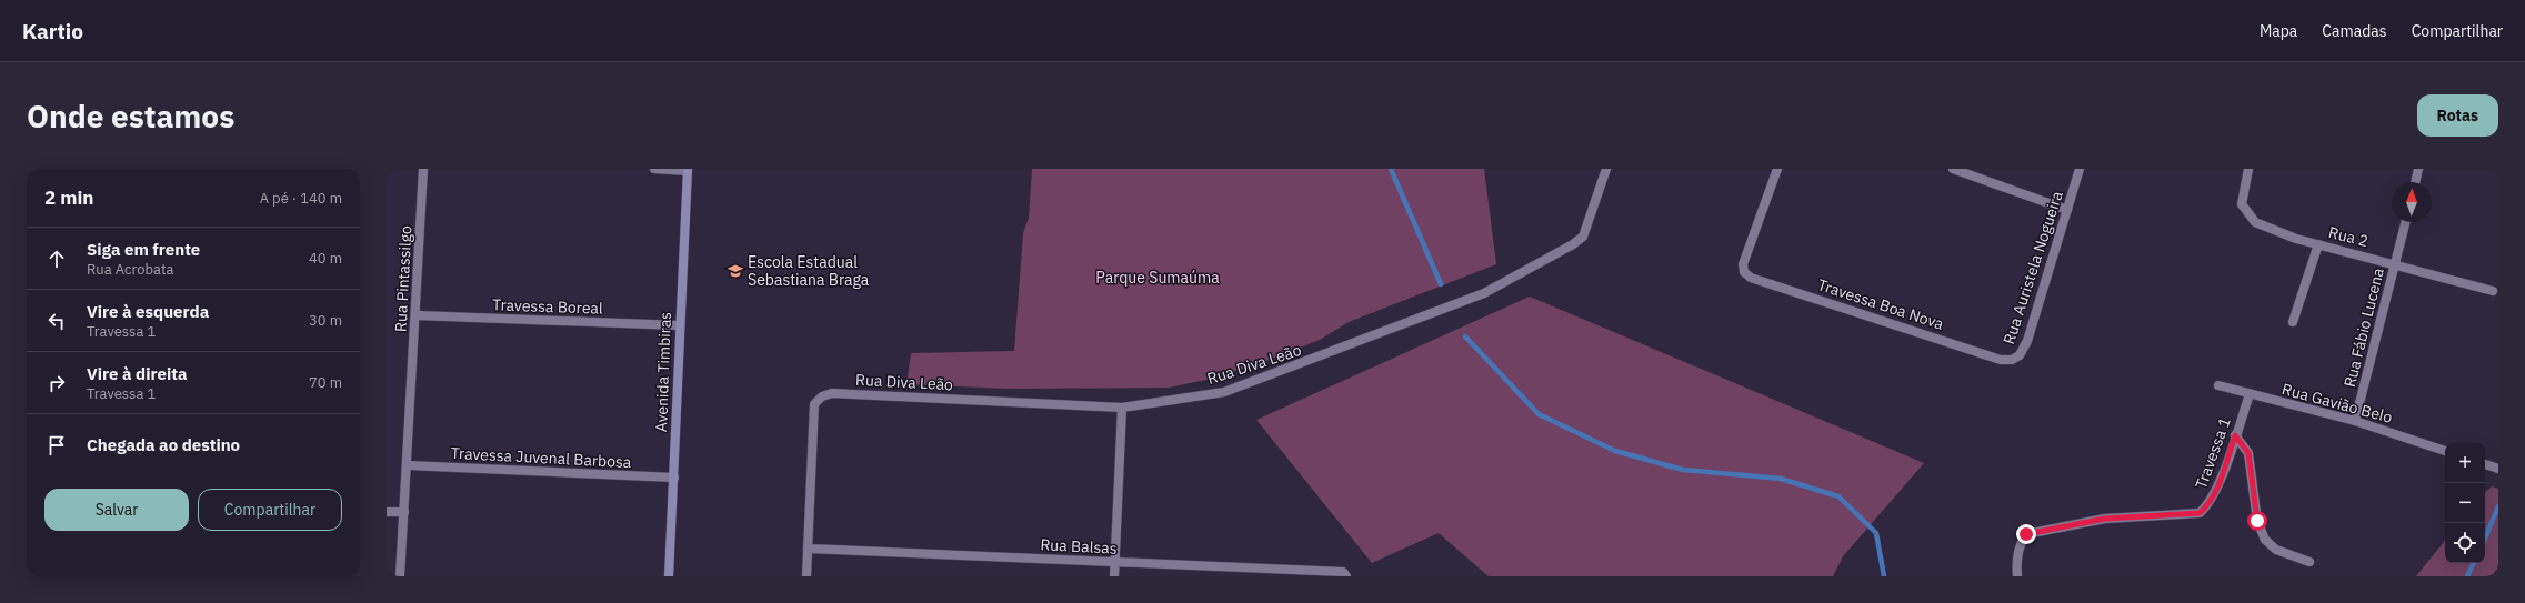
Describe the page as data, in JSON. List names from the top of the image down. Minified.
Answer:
{"streets":{"street":["Rua 2","Rua Auristela Nogueira","Rua Pintassilgo","Travessa Boa Nova","Travessa Boreal","Rua Fábio Lucena","Rua Diva Leão","Avenida Timbiras","Rua Gavião Belo","Travessa 1","Travessa Juvenal Barbosa","Rua Balsas"]},"crossings":[["Rua 2","Rua Fábio Lucena"],["Rua Auristela Nogueira","Travessa Boa Nova"],["Rua Pintassilgo","Travessa Boreal"],["Rua Pintassilgo","Travessa Juvenal Barbosa"],["Travessa Boreal","Avenida Timbiras"],["Rua Fábio Lucena","Rua Gavião Belo"],["Rua Diva Leão","Rua Balsas"],["Avenida Timbiras","Travessa Juvenal Barbosa"],["Rua Gavião Belo","Travessa 1"]],"parks":["Parque Sumaúma"],"places":{"school or university":["Escola Estadual Sebastiana Braga"]},"north":"top","page":{"header":"Kartio","nav":["Mapa","Camadas","Compartilhar"],"buttons":["Rotas",["Salvar","Compartilhar"]],"title":"Onde estamos","heading":["2 min","A pé · 140 m"],"list":[["Siga em frente","Rua Acrobata","40 m"],["Vire à esquerda","Travessa 1","30 m"],["Vire à direita","Travessa 1","70 m"],"Chegada ao destino"],"map_buttons":["+","−"]}}
